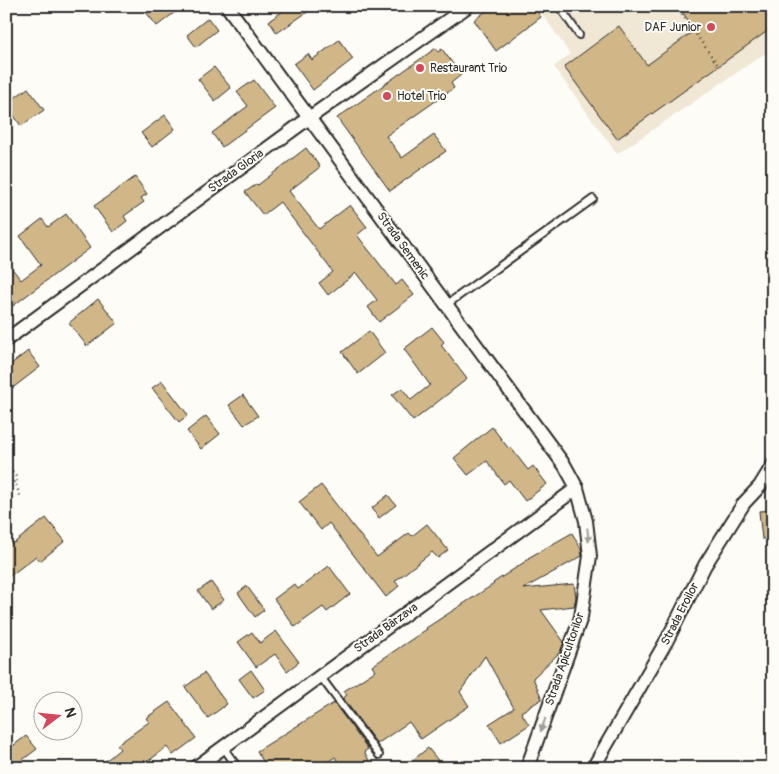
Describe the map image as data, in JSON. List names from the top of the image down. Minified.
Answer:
{"streets":{"street":["Strada Gloria","Strada Semenic","Strada Eroilor","Strada Bârzava","Strada Apicultorilor"]},"crossings":[["Strada Gloria","Strada Semenic"],["Strada Semenic","Strada Bârzava"],["Strada Semenic","Strada Apicultorilor"],["Strada Bârzava","Strada Apicultorilor"]],"one_way":["Strada Apicultorilor"],"places":["DAF Junior","Restaurant Trio","Hotel Trio"],"north":"right"}
